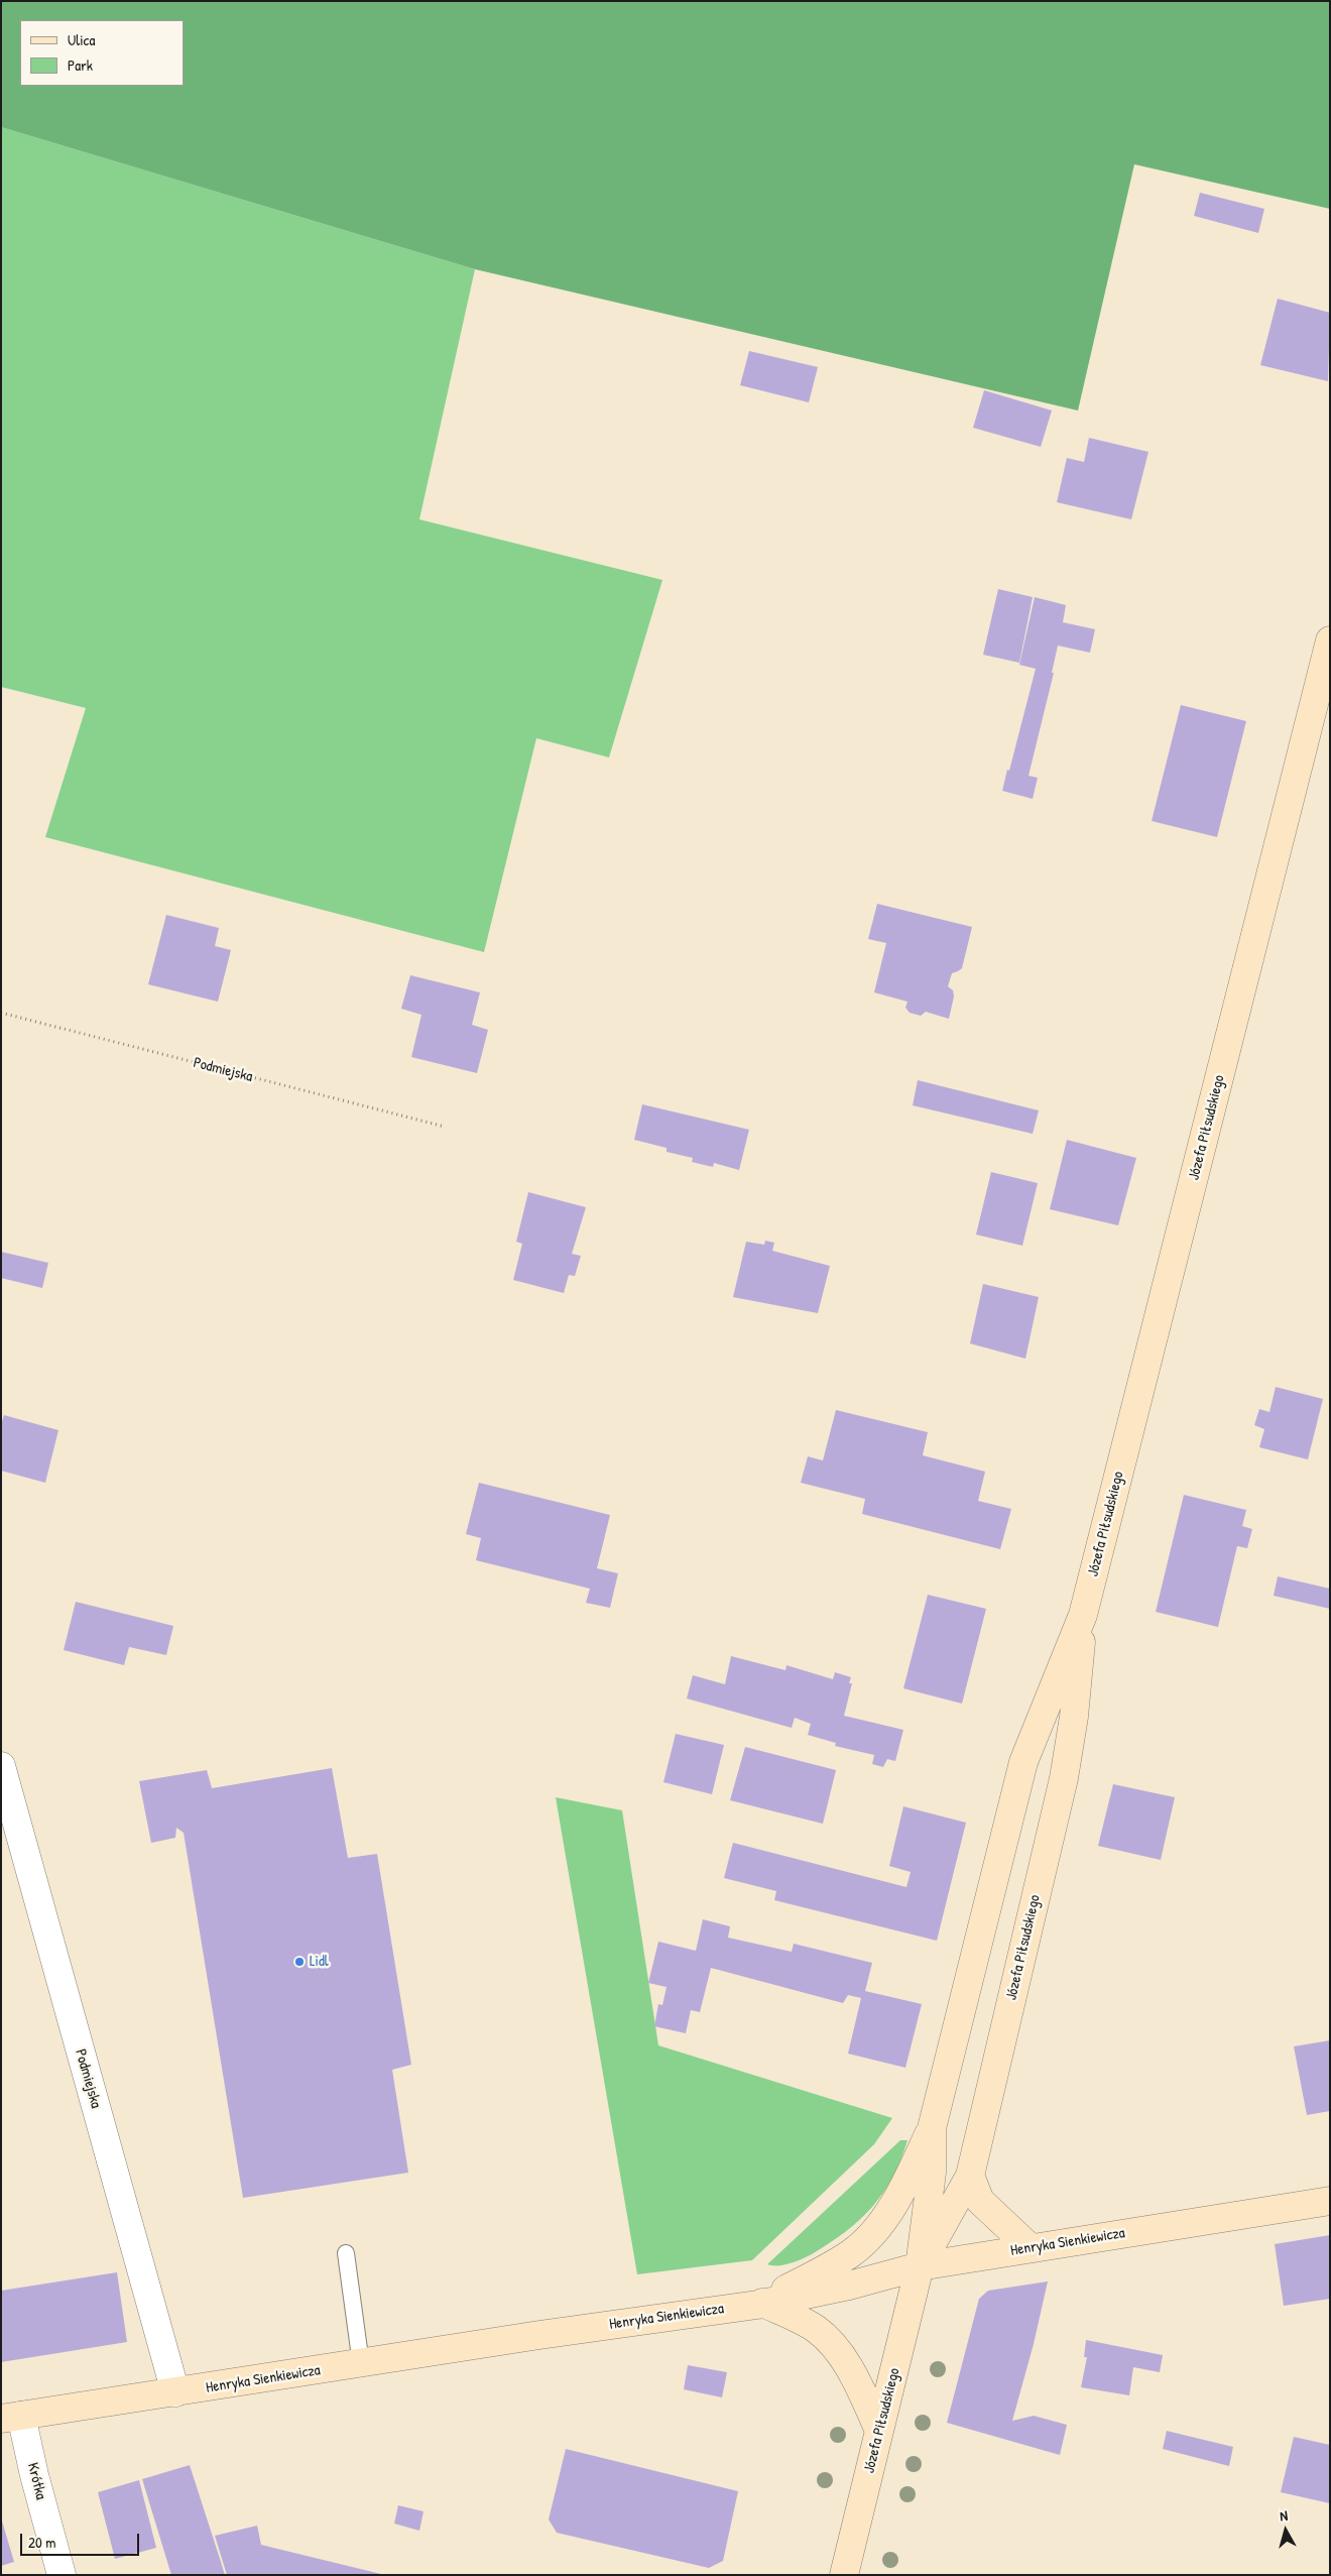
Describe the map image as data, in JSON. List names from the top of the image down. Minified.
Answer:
{"streets":{"main road":["Józefa Piłsudskiego","Henryka Sienkiewicza"],"street":["Podmiejska","Krótka"]},"crossings":[["Podmiejska","Henryka Sienkiewicza"],["Józefa Piłsudskiego","Henryka Sienkiewicza"],["Henryka Sienkiewicza","Krótka"]],"places":["Lidl"],"legend":["Ulica","Park"],"scale_bar":"20 m","north":"top"}
